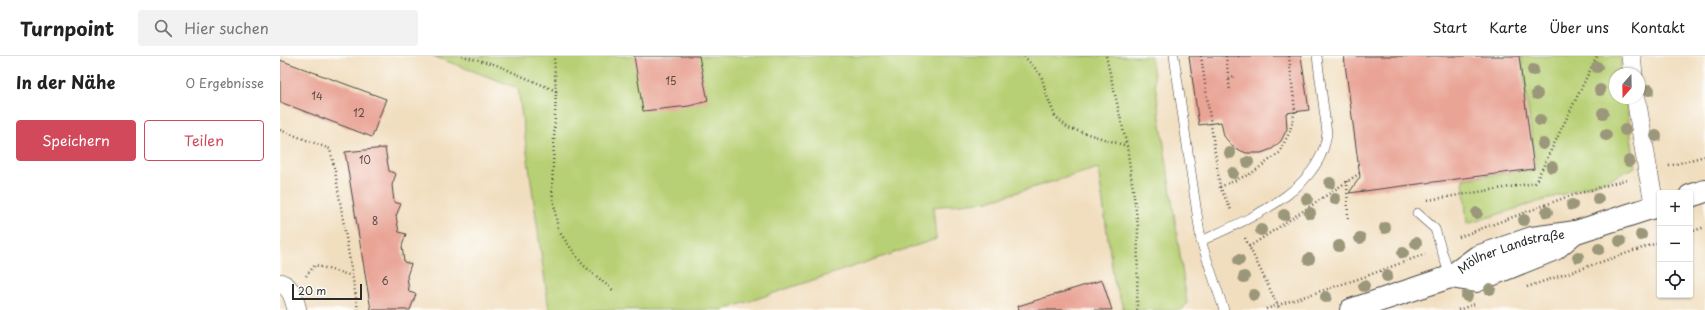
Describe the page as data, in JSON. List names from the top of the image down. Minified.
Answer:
{"streets":{"street":["Möllner Landstraße"]},"house_numbers":["15","14","12","10","8","6"],"scale_bar":"20 m","north":"bottom","page":{"header":"Turnpoint","search":"Hier suchen","nav":["Start","Karte","Über uns","Kontakt"],"heading":["In der Nähe","0 Ergebnisse"],"buttons":["Speichern","Teilen"],"map_buttons":["+","−"],"scale":"20 m"}}
